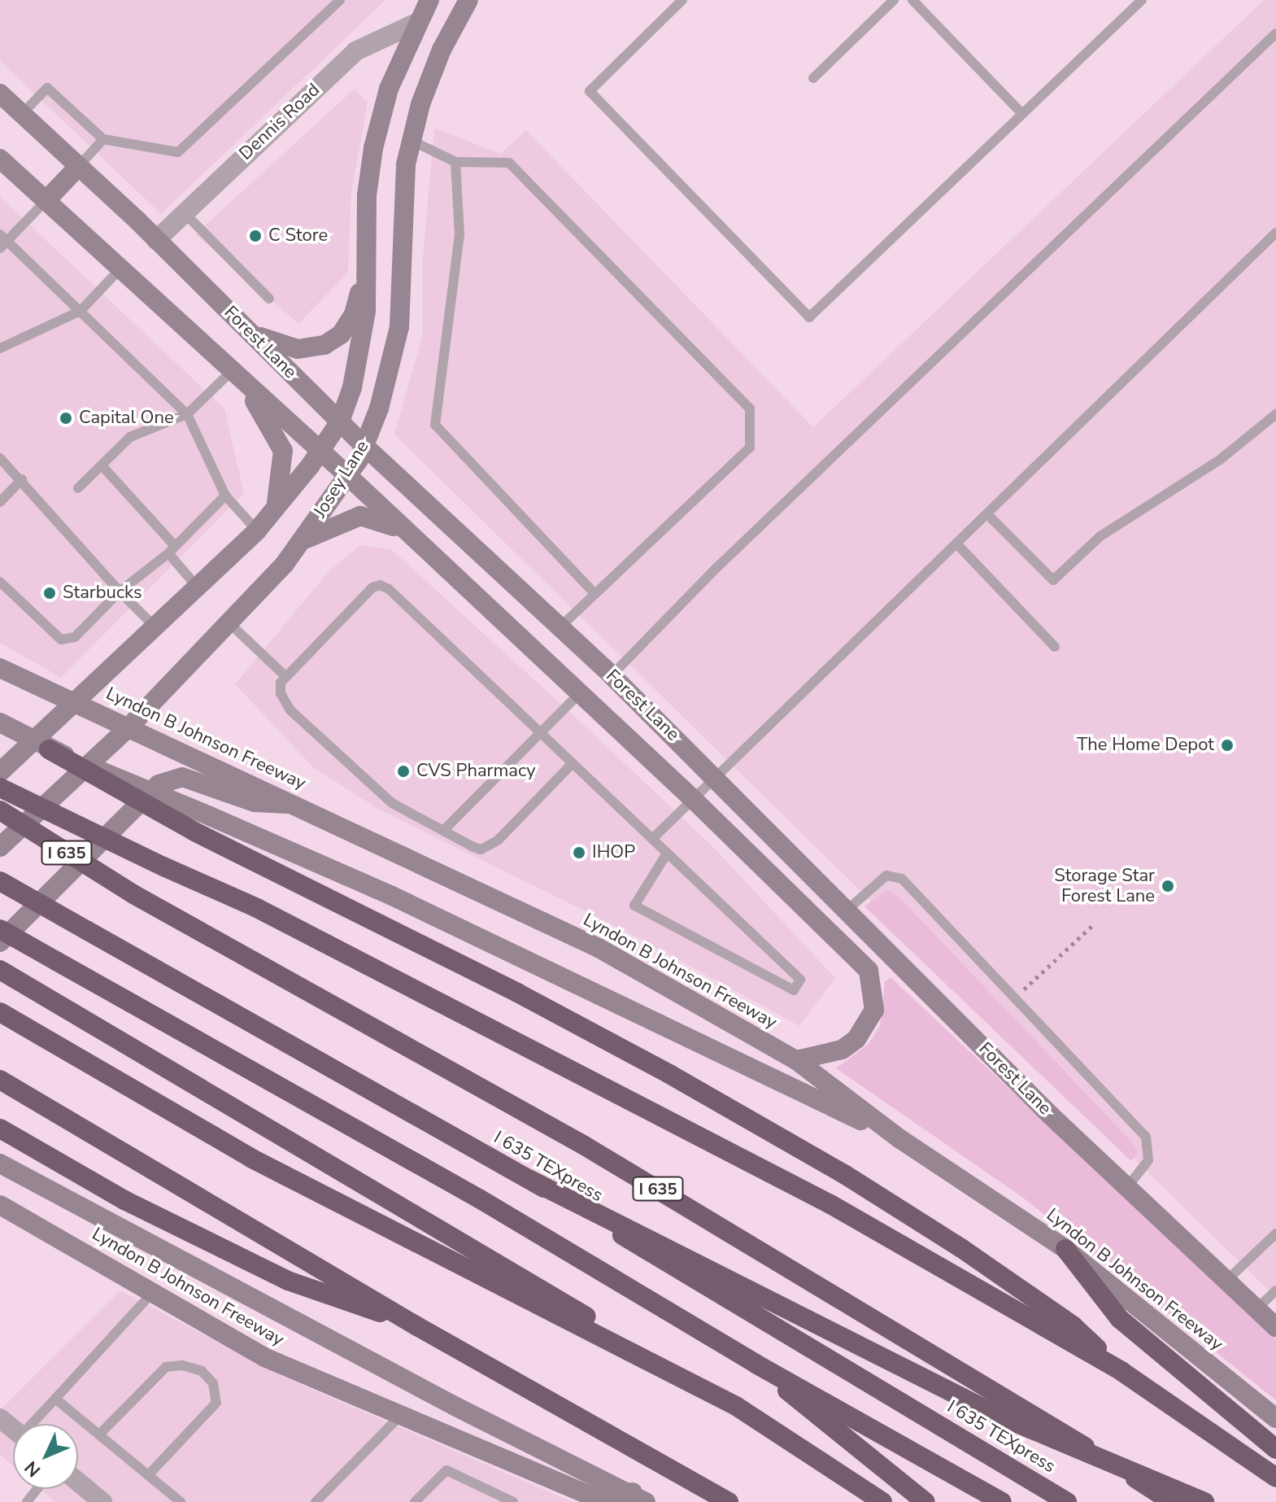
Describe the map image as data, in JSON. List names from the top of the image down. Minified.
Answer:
{"streets":{"highway":["I 635","I 635 TEXpress"],"main road":["Forest Lane","Josey Lane","Lyndon B Johnson Freeway"],"street":["Dennis Road"]},"crossings":[["Dennis Road","Forest Lane"],["Dennis Road","Josey Lane"],["Forest Lane","Josey Lane"],["Forest Lane","Lyndon B Johnson Freeway"],["Josey Lane","Lyndon B Johnson Freeway"]],"places":["C Store","Capital One","Starbucks","The Home Depot","CVS Pharmacy","IHOP","Storage Star Forest Lane"],"north":"bottom left"}
